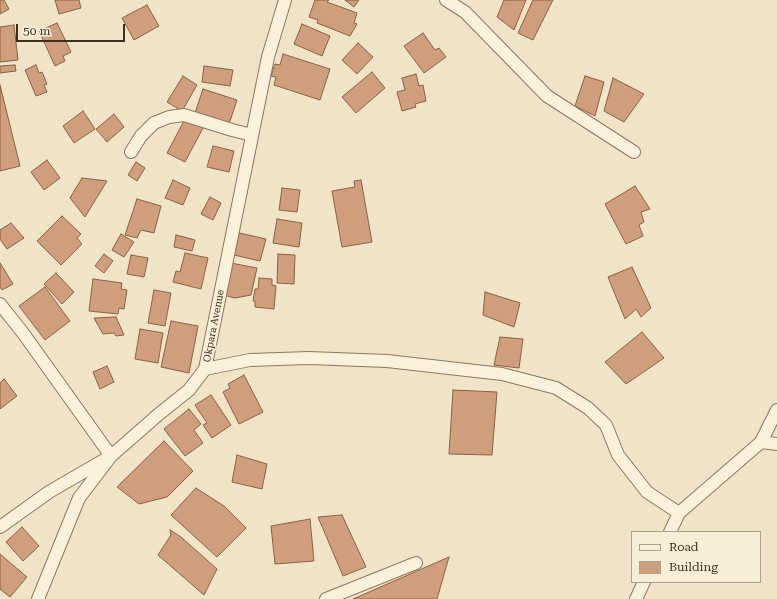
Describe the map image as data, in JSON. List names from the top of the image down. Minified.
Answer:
{"streets":{"street":["Okpara Avenue"]},"legend":["Road","Building"],"scale_bar":"50 m"}
